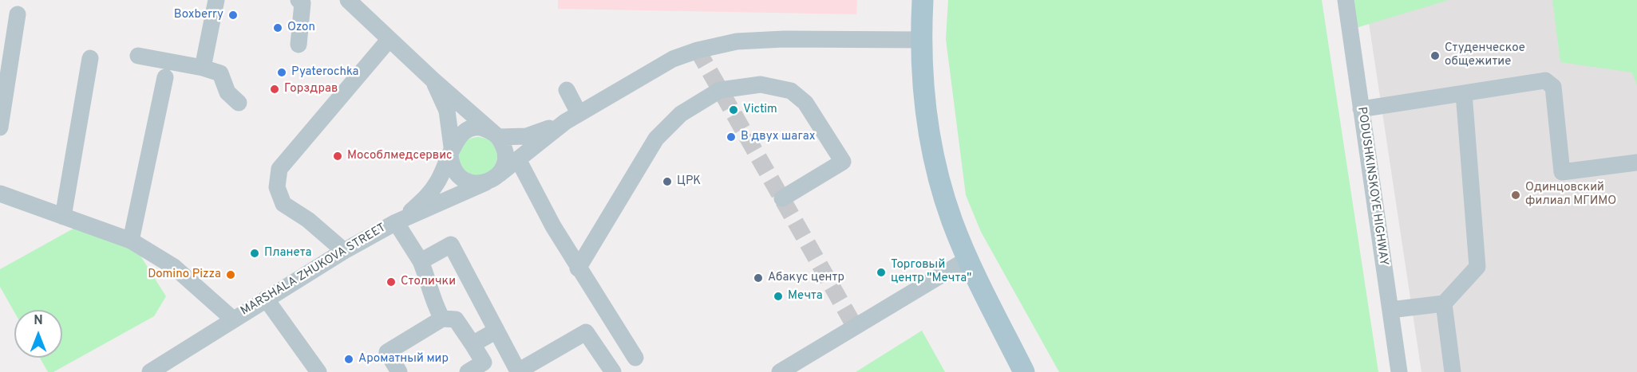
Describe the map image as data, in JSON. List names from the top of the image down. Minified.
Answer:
{"streets":{"street":["PODUSHKINSKOYE HIGHWAY","MARSHALA ZHUKOVA STREET"]},"places":["Boxberry","Ozon","Студенческое общежитие","Pyaterochka","Горздрав","Victim","В двух шагах","Мособлмедсервис","ЦРК","Одинцовский филиал МГИМО","Планета","Торговый центр \"Мечта\"","Domino Pizza","Абакус центр","Столички","Мечта","Ароматный мир"],"north":"top"}
